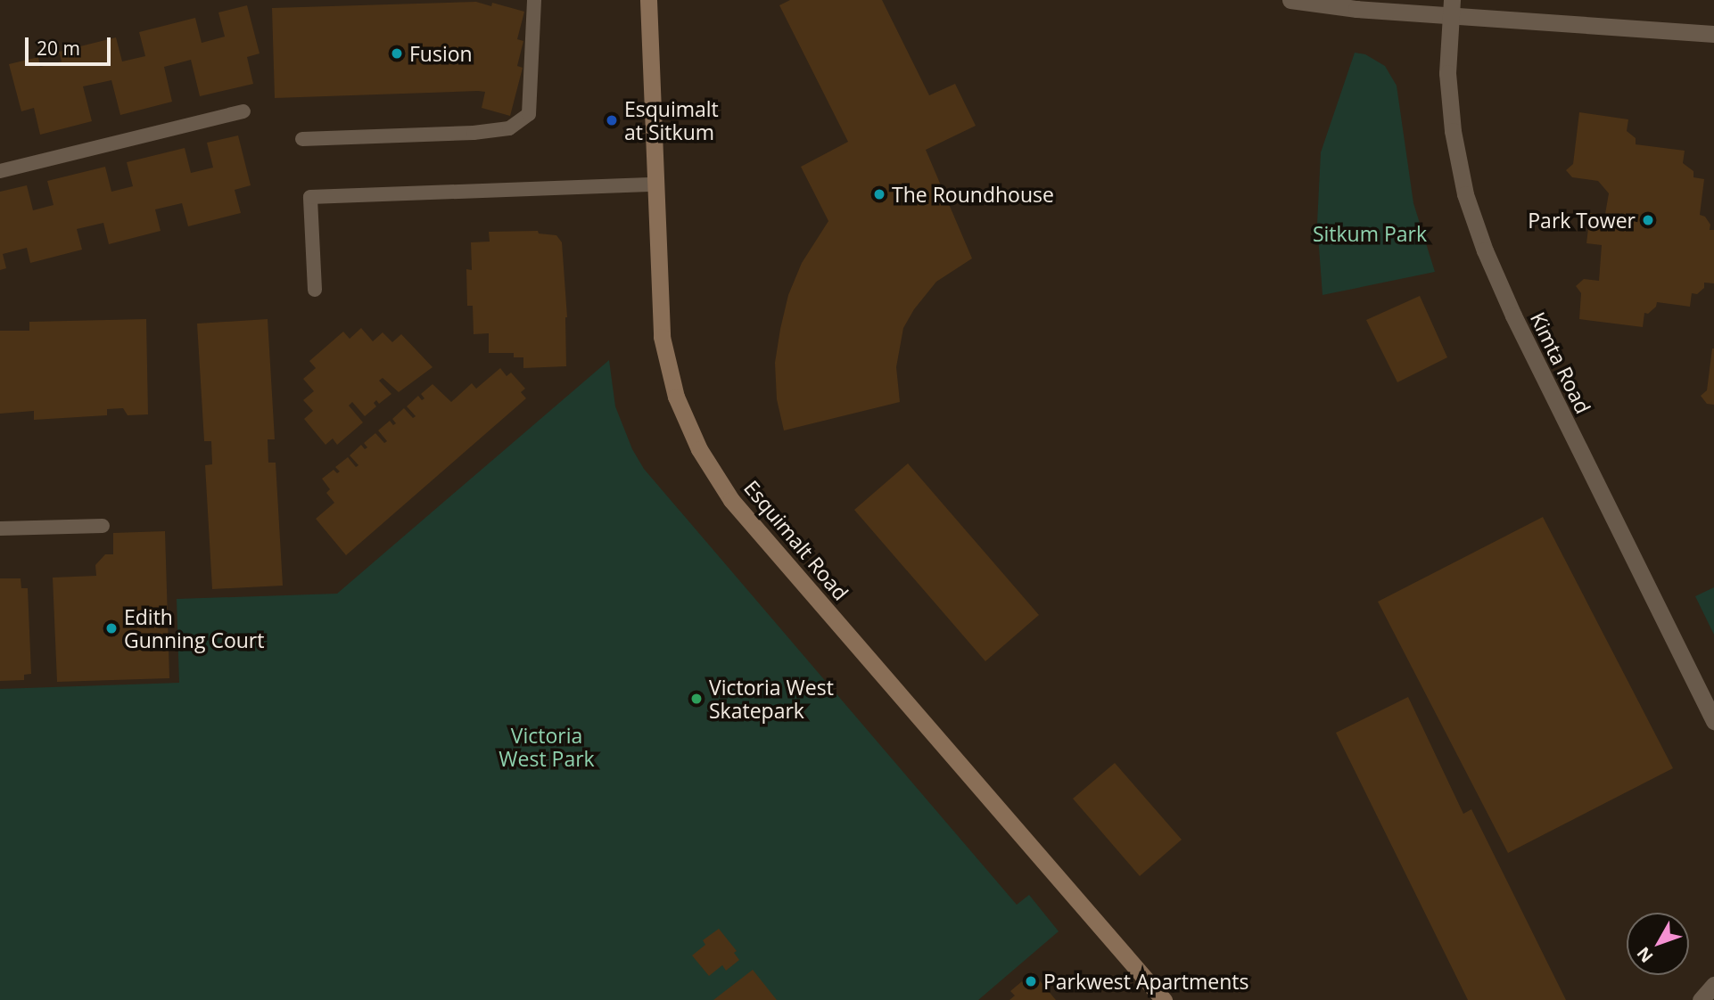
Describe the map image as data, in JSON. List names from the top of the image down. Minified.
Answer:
{"streets":{"main road":["Esquimalt Road"],"street":["Kimta Road"]},"parks":["Sitkum Park","Victoria West Park"],"places":["Fusion","Esquimalt at Sitkum","The Roundhouse","Park Tower","Edith Gunning Court","Victoria West Skatepark","Parkwest Apartments"],"scale_bar":"20 m","north":"bottom left"}
